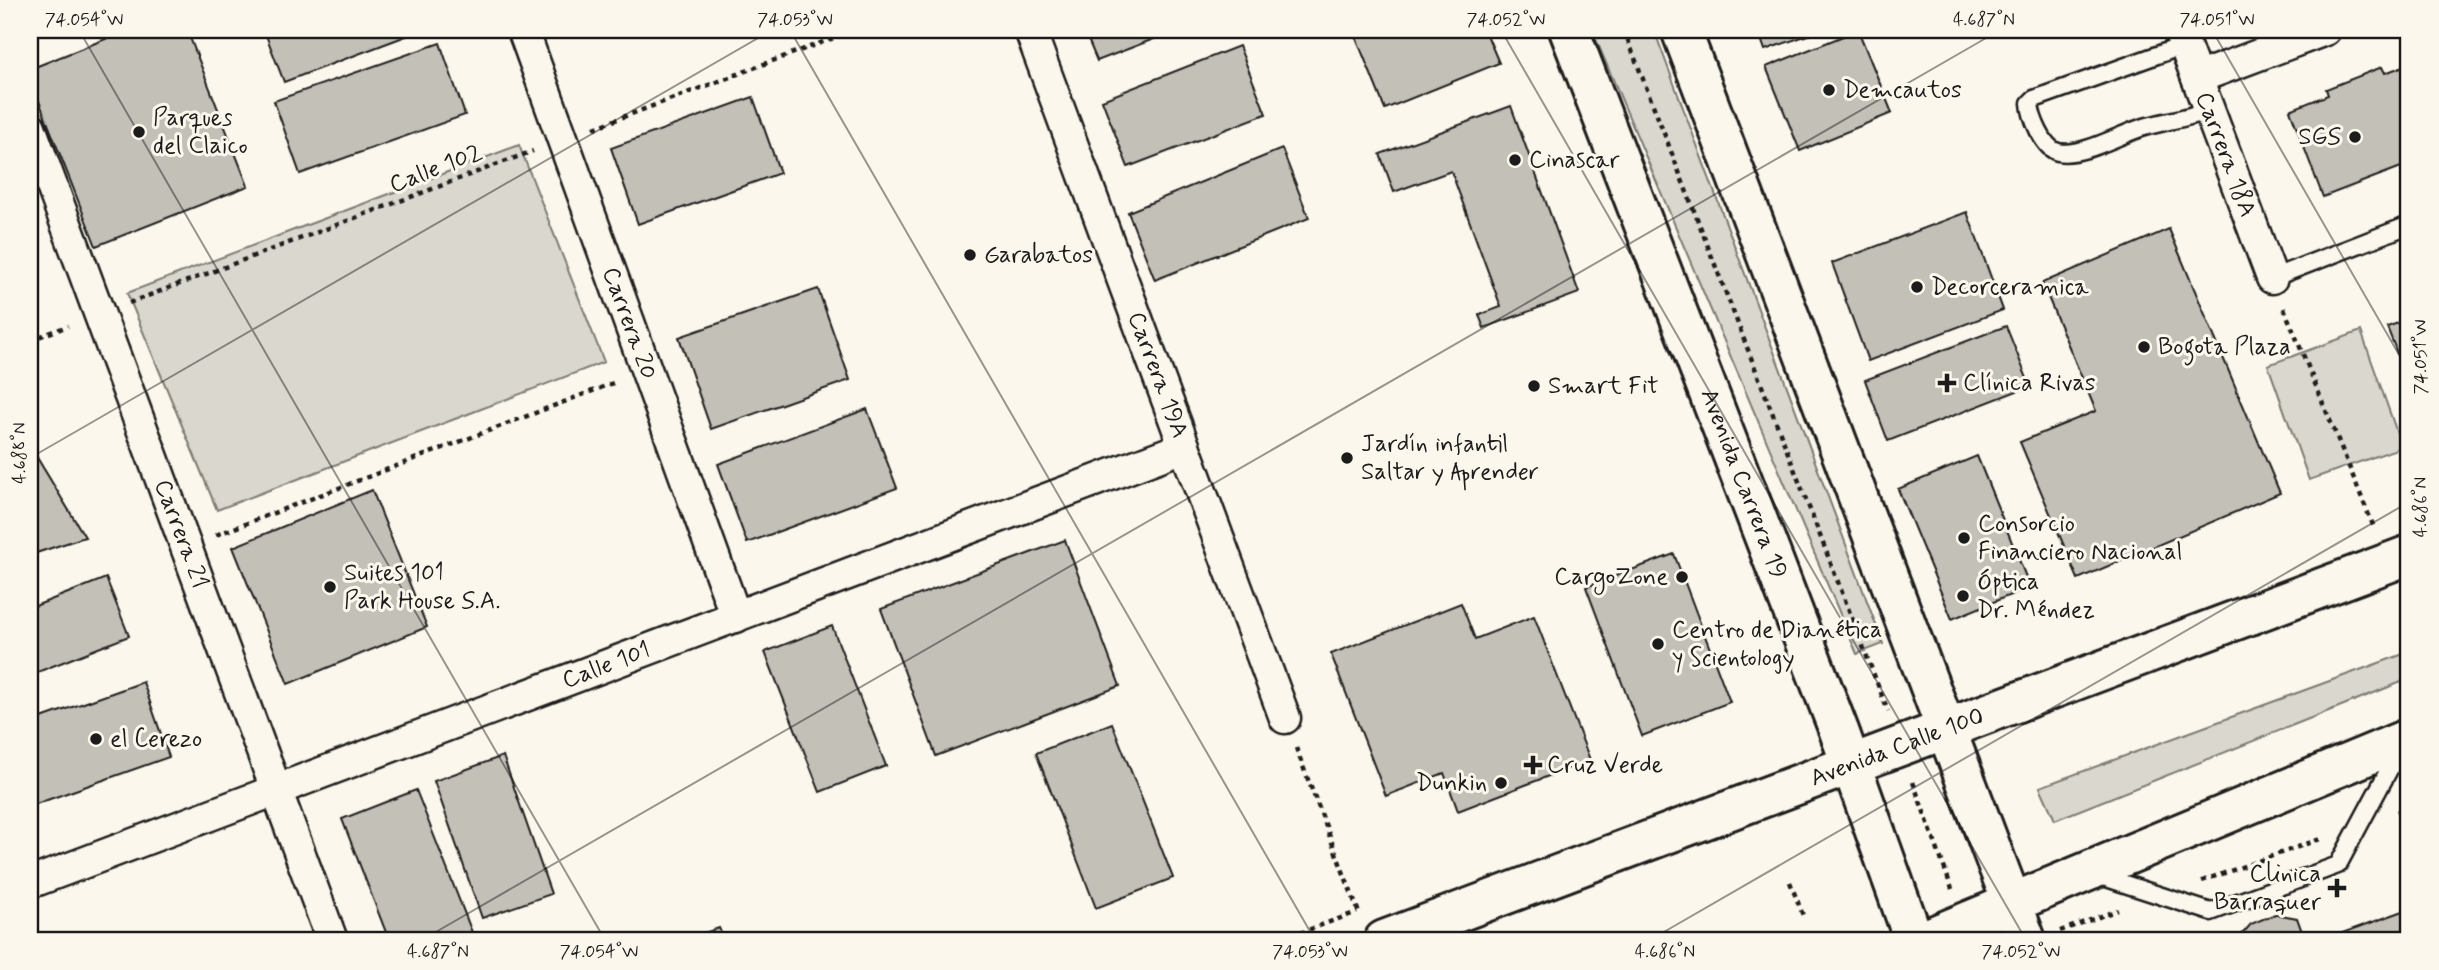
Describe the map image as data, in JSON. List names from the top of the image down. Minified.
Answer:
{"streets":{"main road":["Avenida Carrera 19","Avenida Calle 100"],"street":["Carrera 18A","Carrera 20","Carrera 19A","Carrera 21","Calle 101"],"path":["Calle 102"]},"crossings":[["Calle 102","Carrera 20"],["Calle 102","Carrera 21"],["Carrera 20","Calle 101"],["Carrera 19A","Calle 101"],["Avenida Carrera 19","Avenida Calle 100"],["Carrera 21","Calle 101"]],"places":{"other":["Demcautos","Parques del Claico","SGS","Cinascar","Garabatos","Decorceramica","Bogota Plaza","Smart Fit","Jardín infantil Saltar y Aprender","Consorcio Financiero Nacional","CargoZone","Suites 101 Park House S.A.","Óptica Dr. Méndez","Centro de Dianética y Scientology","el Cerezo","Dunkin"],"health":["Clínica Rivas","Cruz Verde","Clinica Barraquer"]},"coordinates":["74.054°W","74.053°W","74.052°W","4.687°N","74.051°W","4.688°N","4.686°N"]}
